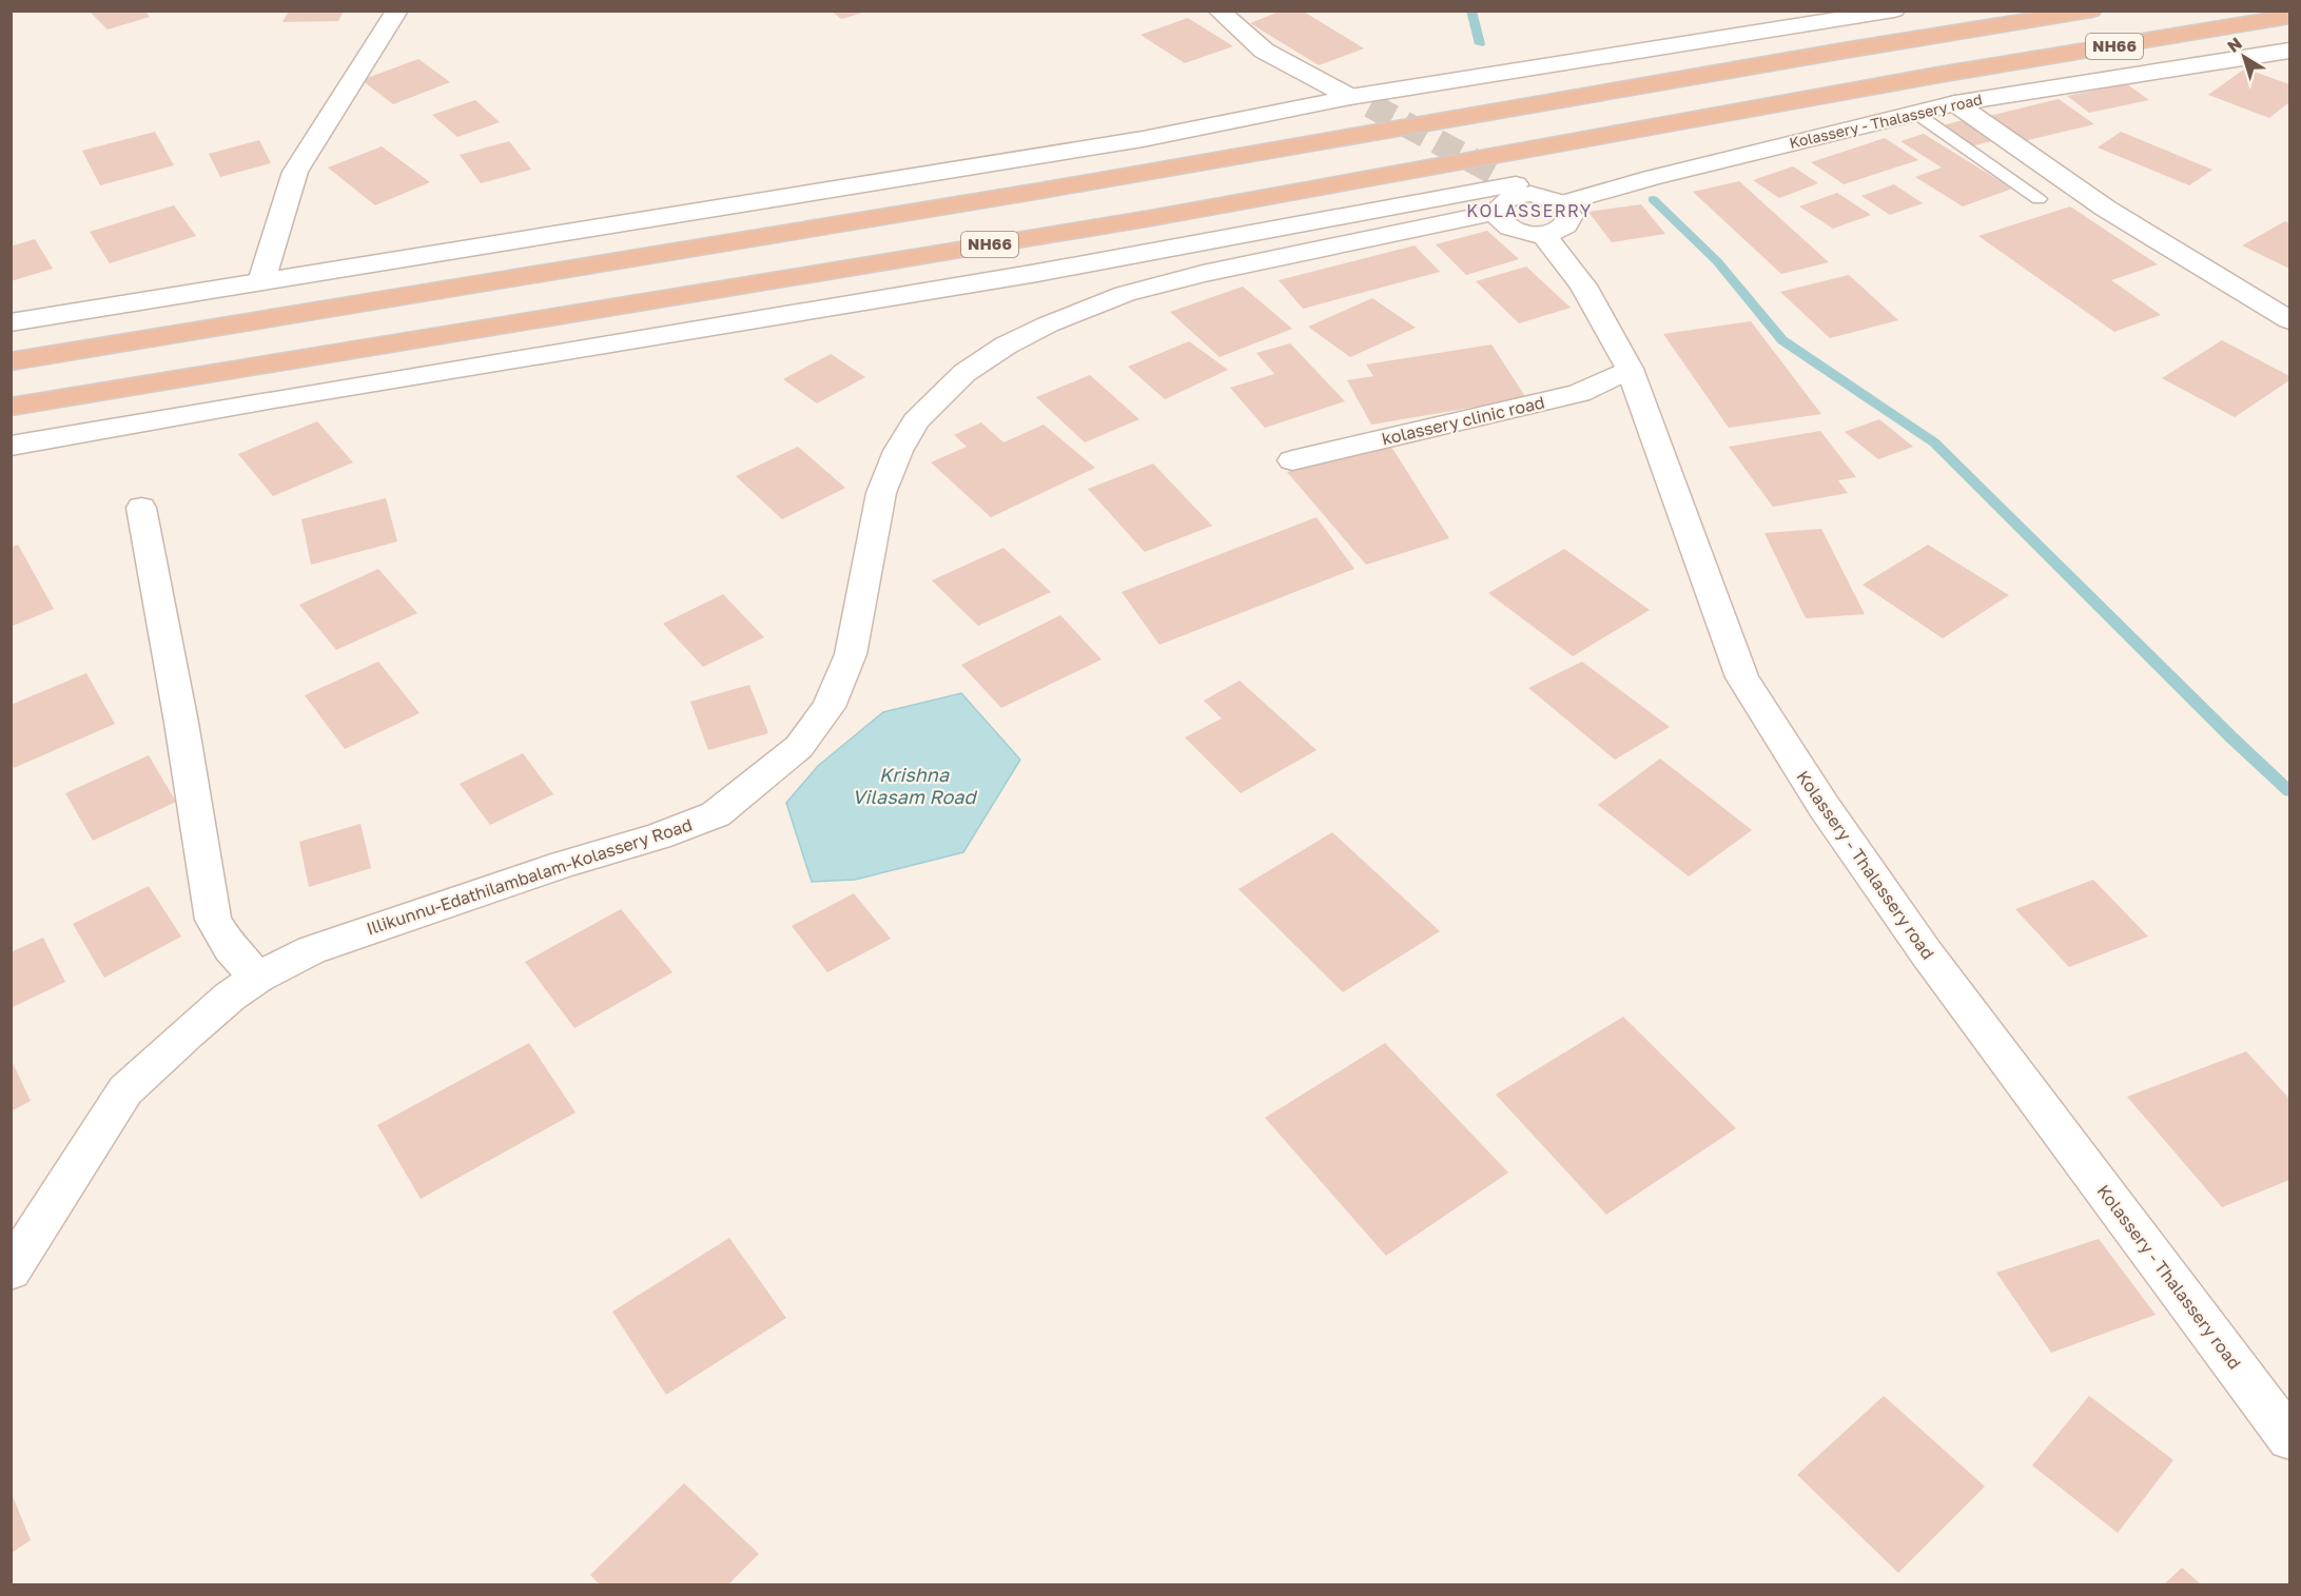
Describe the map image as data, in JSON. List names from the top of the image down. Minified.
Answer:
{"streets":{"highway":["NH66"],"street":["Kolassery - Thalassery road","kolassery clinic road","Illikunnu-Edathilambalam-Kolassery Road"]},"crossings":[["Kolassery - Thalassery road","kolassery clinic road"]],"districts":["KOLASSERRY"],"water":["Krishna Vilasam Road"],"north":"top left"}
